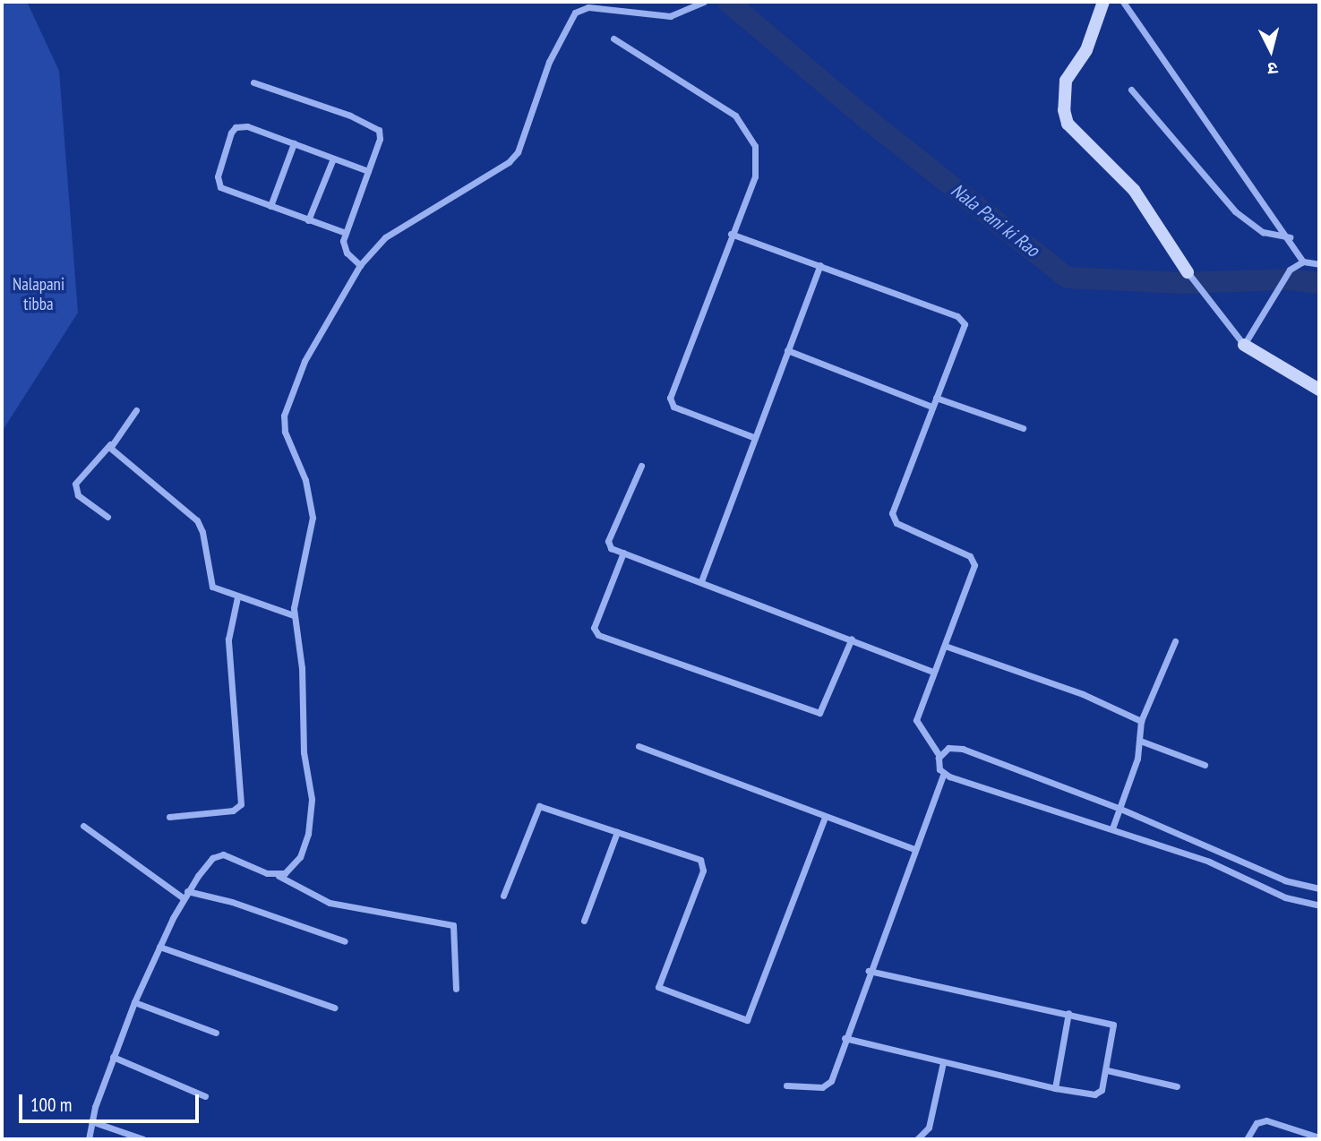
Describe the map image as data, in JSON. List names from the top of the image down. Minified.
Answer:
{"water":["Nala Pani ki Rao"],"parks":["Nalapani tibba"],"scale_bar":"100 m","north":"bottom"}
